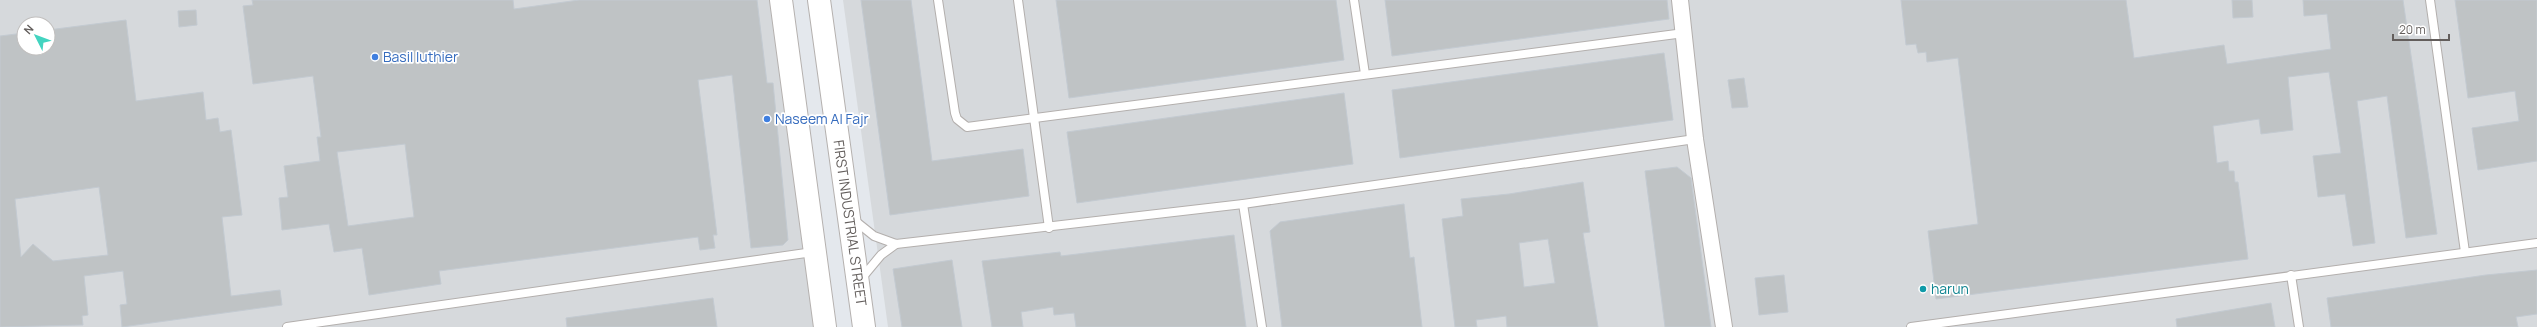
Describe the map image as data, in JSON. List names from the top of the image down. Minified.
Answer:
{"streets":{"main road":["FIRST INDUSTRIAL STREET"]},"places":["Basil luthier","Naseem Al Fajr","harun"],"scale_bar":"20 m","north":"top left"}
